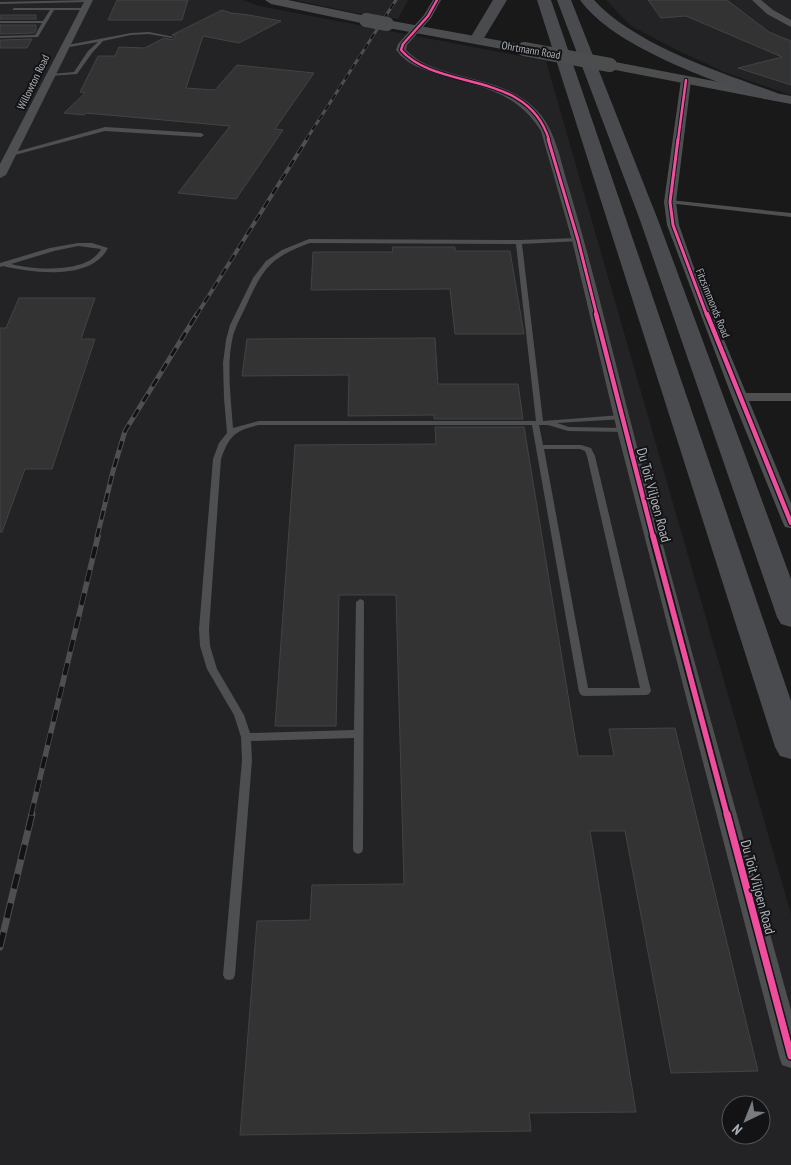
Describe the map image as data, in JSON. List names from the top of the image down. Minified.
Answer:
{"streets":{"main road":["Ohrtmann Road"],"street":["Willowton Road","Fitzsimmonds Road","Du Toit Viljoen Road"]},"crossings":[["Ohrtmann Road","Fitzsimmonds Road"],["Ohrtmann Road","Du Toit Viljoen Road"]],"north":"bottom left"}
